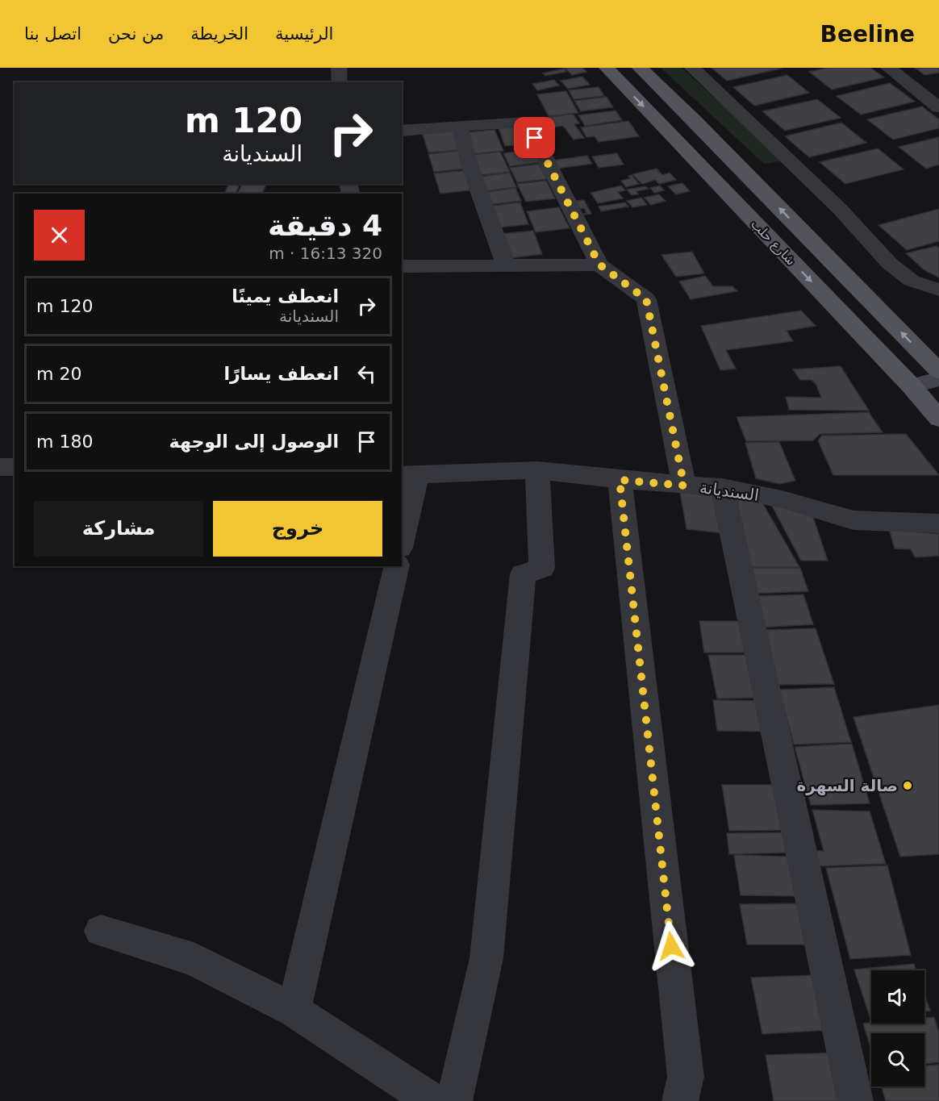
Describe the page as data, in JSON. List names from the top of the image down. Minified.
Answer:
{"streets":{"main road":["شارع حلب"],"street":["السنديانة"]},"places":["صالة السهرة"],"page":{"header":"Beeline","nav":["الرئيسية","الخريطة","من نحن","اتصل بنا"],"turn":["120 m","السنديانة"],"heading":["4 دقيقة","320 m · 16:13"],"list":[{"name":"انعطف يمينًا","note":"السنديانة","value":"120 m"},{"name":"انعطف يسارًا","value":"20 m"},{"name":"الوصول إلى الوجهة","value":"180 m"}],"buttons":["خروج","مشاركة"]}}
